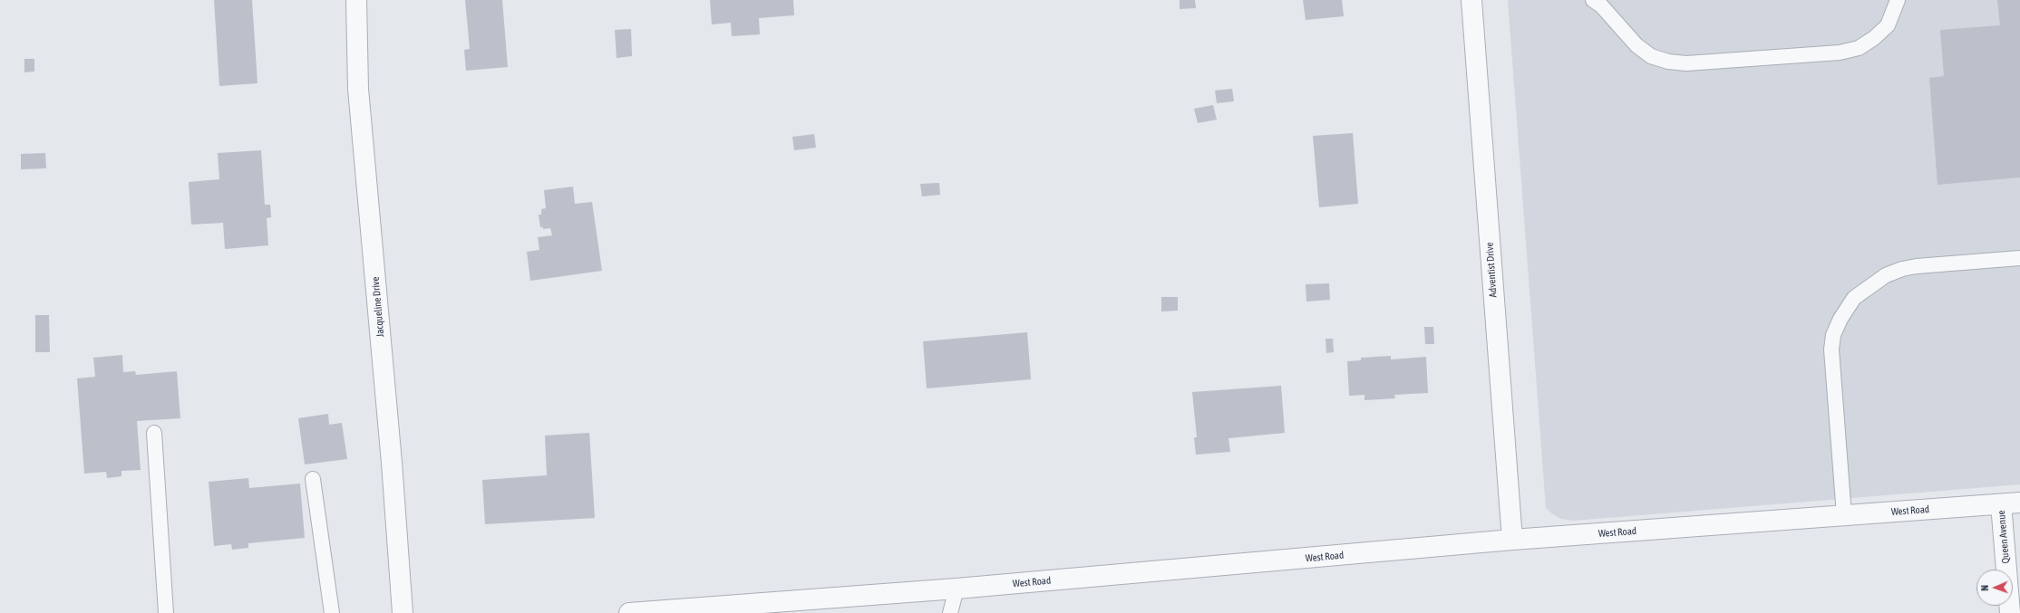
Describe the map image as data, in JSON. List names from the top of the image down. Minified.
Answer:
{"streets":{"street":["Adventist Drive","Jacqueline Drive","West Road","Queen Avenue"]},"crossings":[["Adventist Drive","West Road"],["West Road","Queen Avenue"]],"north":"left"}
